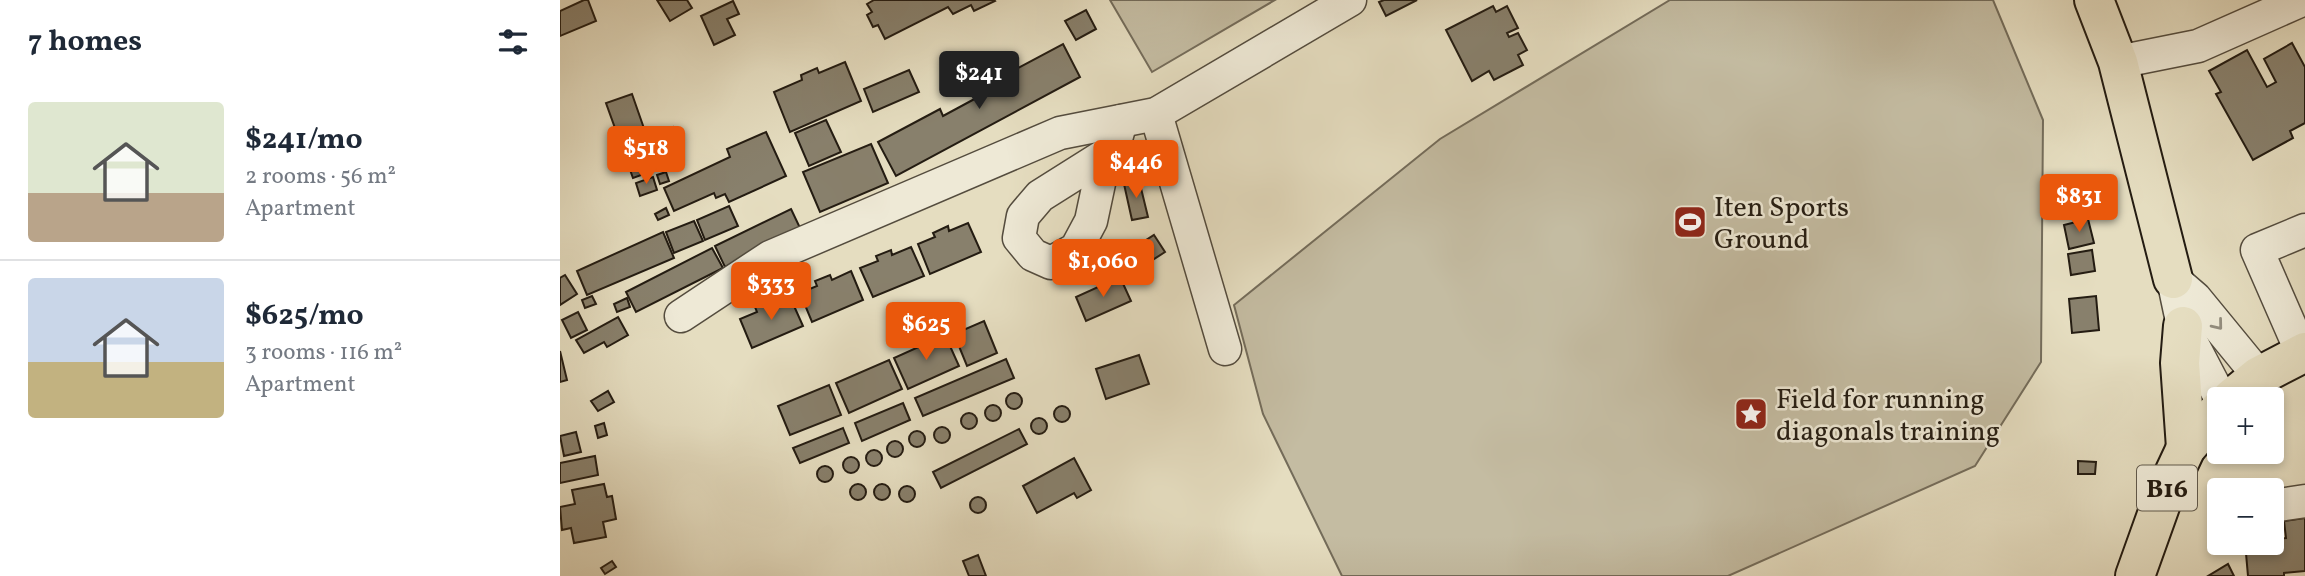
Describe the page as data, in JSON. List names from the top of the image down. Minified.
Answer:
{"streets":{"main road":["B16"]},"places":{"sports":["Iten Sports Ground"],"place":["Field for running diagonals training"]},"page":{"heading":"7 homes","price":["$241","$518","$446","$831","$1,060","$333","$625"],"list":[{"name":"$241/mo","note":"2 rooms · 56 m² · Apartment"},{"name":"$625/mo","note":"3 rooms · 116 m² · Apartment"}],"map_buttons":["+","−"]}}
